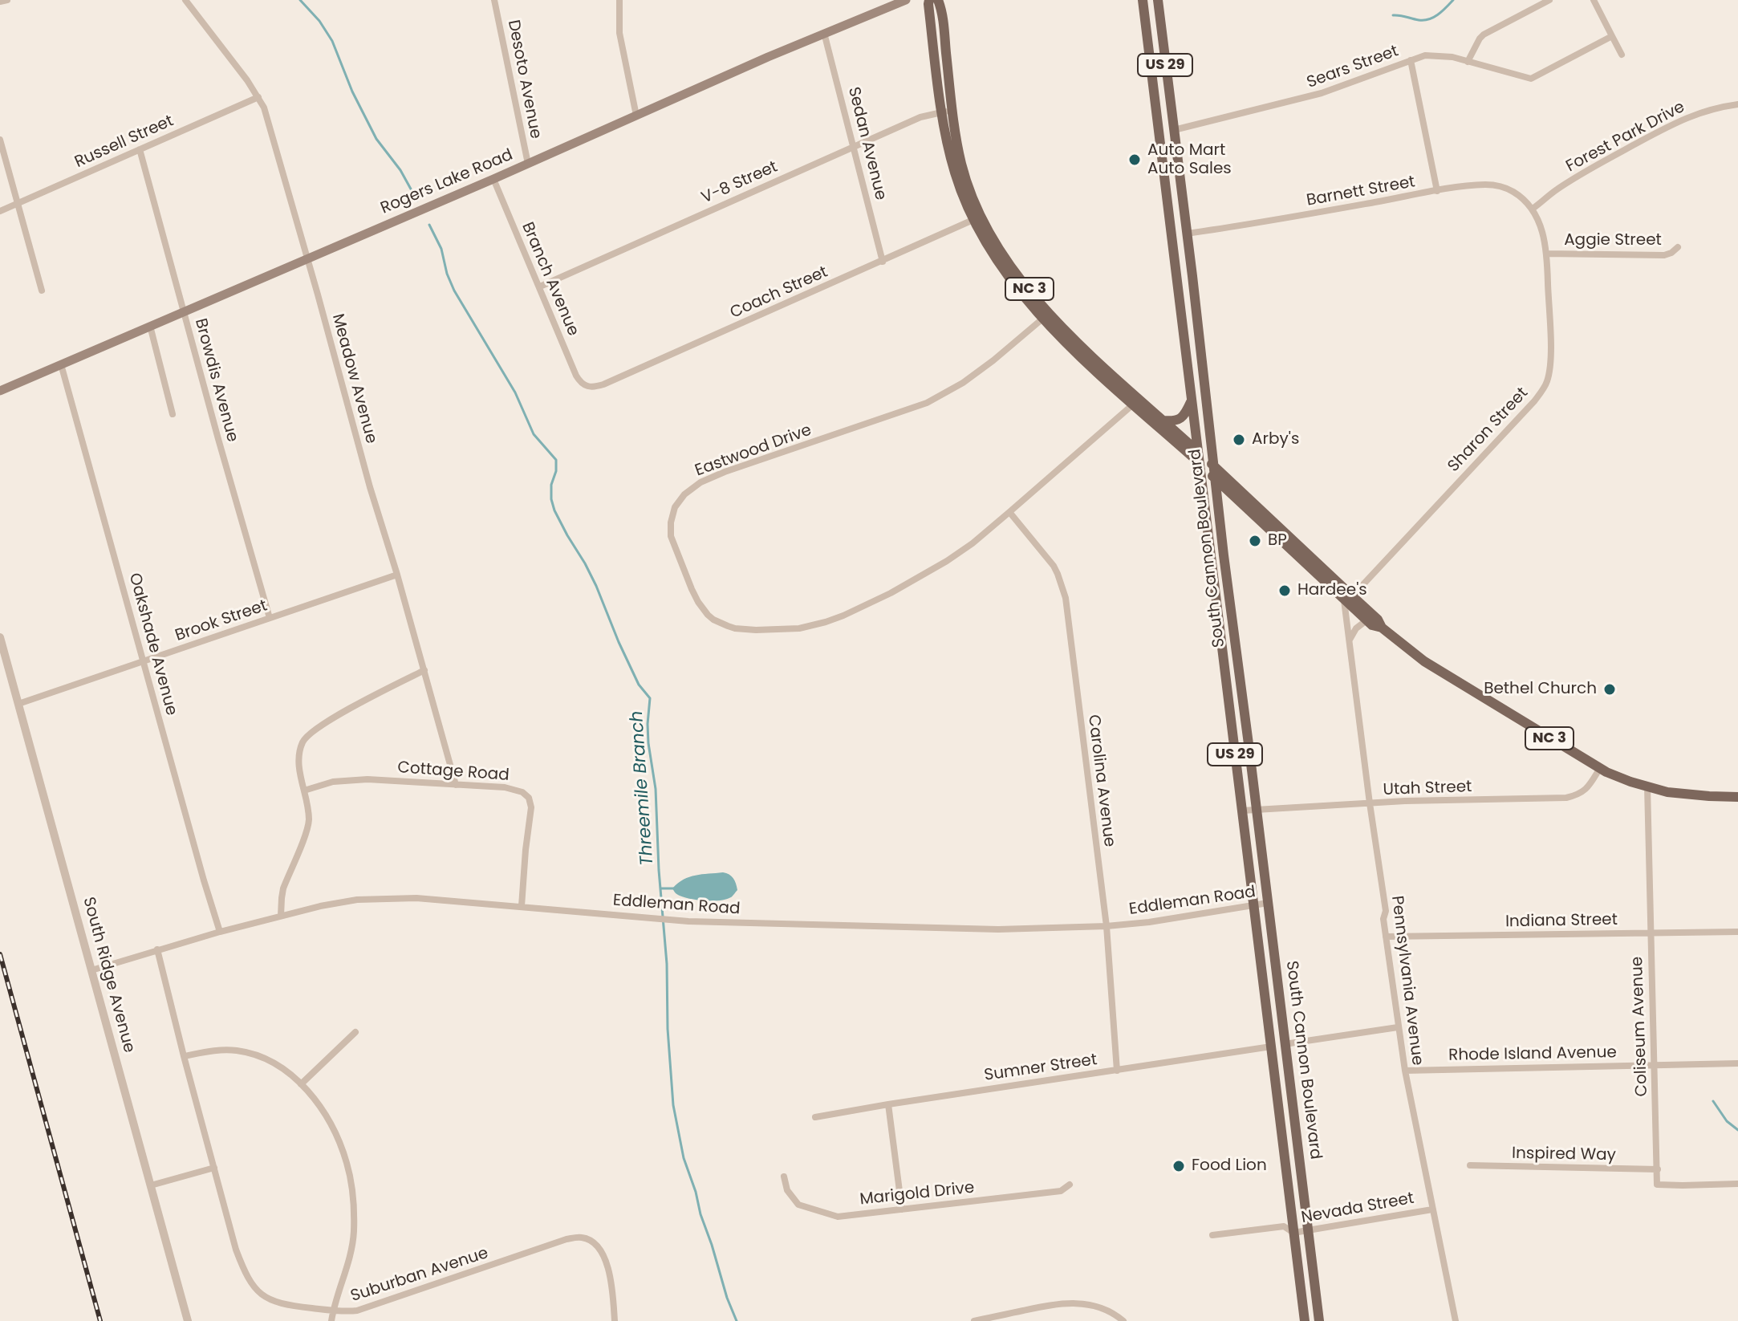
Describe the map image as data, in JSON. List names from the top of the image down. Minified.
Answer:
{"streets":{"main road":["US 29","Rogers Lake Road","NC 3","South Cannon Boulevard"],"street":["Sears Street","Desoto Avenue","Forest Park Drive","Russell Street","Sedan Avenue","V-8 Street","Barnett Street","Aggie Street","Branch Avenue","Coach Street","Meadow Avenue","Browdis Avenue","Sharon Street","Eastwood Drive","Brook Street","Oakshade Avenue","Cottage Road","Carolina Avenue","Utah Street","Eddleman Road","Indiana Street","South Ridge Avenue","Pennsylvania Avenue","Coliseum Avenue","Rhode Island Avenue","Sumner Street","Inspired Way","Marigold Drive","Nevada Street","Suburban Avenue"]},"crossings":[["US 29","Barnett Street"],["US 29","South Cannon Boulevard"],["Sears Street","Barnett Street"],["Sears Street","South Cannon Boulevard"],["Desoto Avenue","Rogers Lake Road"],["Forest Park Drive","Barnett Street"],["Forest Park Drive","Sharon Street"],["Russell Street","Meadow Avenue"],["Russell Street","Browdis Avenue"],["Sedan Avenue","Rogers Lake Road"],["Sedan Avenue","V-8 Street"],["Sedan Avenue","Coach Street"],["Rogers Lake Road","Branch Avenue"],["Rogers Lake Road","Meadow Avenue"],["Rogers Lake Road","Browdis Avenue"],["Rogers Lake Road","Oakshade Avenue"],["V-8 Street","Branch Avenue"],["V-8 Street","NC 3"],["Barnett Street","Sharon Street"],["Barnett Street","South Cannon Boulevard"],["Aggie Street","Sharon Street"],["Branch Avenue","Coach Street"],["NC 3","Coach Street"],["NC 3","Sharon Street"],["NC 3","Eastwood Drive"],["NC 3","South Cannon Boulevard"],["NC 3","Utah Street"],["NC 3","Pennsylvania Avenue"],["NC 3","Coliseum Avenue"],["Meadow Avenue","Brook Street"],["Meadow Avenue","Cottage Road"],["Browdis Avenue","Brook Street"],["Sharon Street","Pennsylvania Avenue"],["Eastwood Drive","Carolina Avenue"],["South Cannon Boulevard","Utah Street"],["South Cannon Boulevard","Eddleman Road"],["South Cannon Boulevard","Sumner Street"],["South Cannon Boulevard","Nevada Street"],["Brook Street","Oakshade Avenue"],["Brook Street","South Ridge Avenue"],["Oakshade Avenue","Eddleman Road"],["Cottage Road","Eddleman Road"],["Carolina Avenue","Eddleman Road"],["Carolina Avenue","Sumner Street"],["Utah Street","Pennsylvania Avenue"],["Eddleman Road","South Ridge Avenue"],["Eddleman Road","Suburban Avenue"],["Indiana Street","Pennsylvania Avenue"],["Indiana Street","Coliseum Avenue"],["Pennsylvania Avenue","Rhode Island Avenue"],["Pennsylvania Avenue","Nevada Street"],["Coliseum Avenue","Rhode Island Avenue"],["Coliseum Avenue","Inspired Way"]],"water":["Threemile Branch"],"places":["Auto Mart Auto Sales","Arby's","BP","Hardee's","Bethel Church","Food Lion"]}
